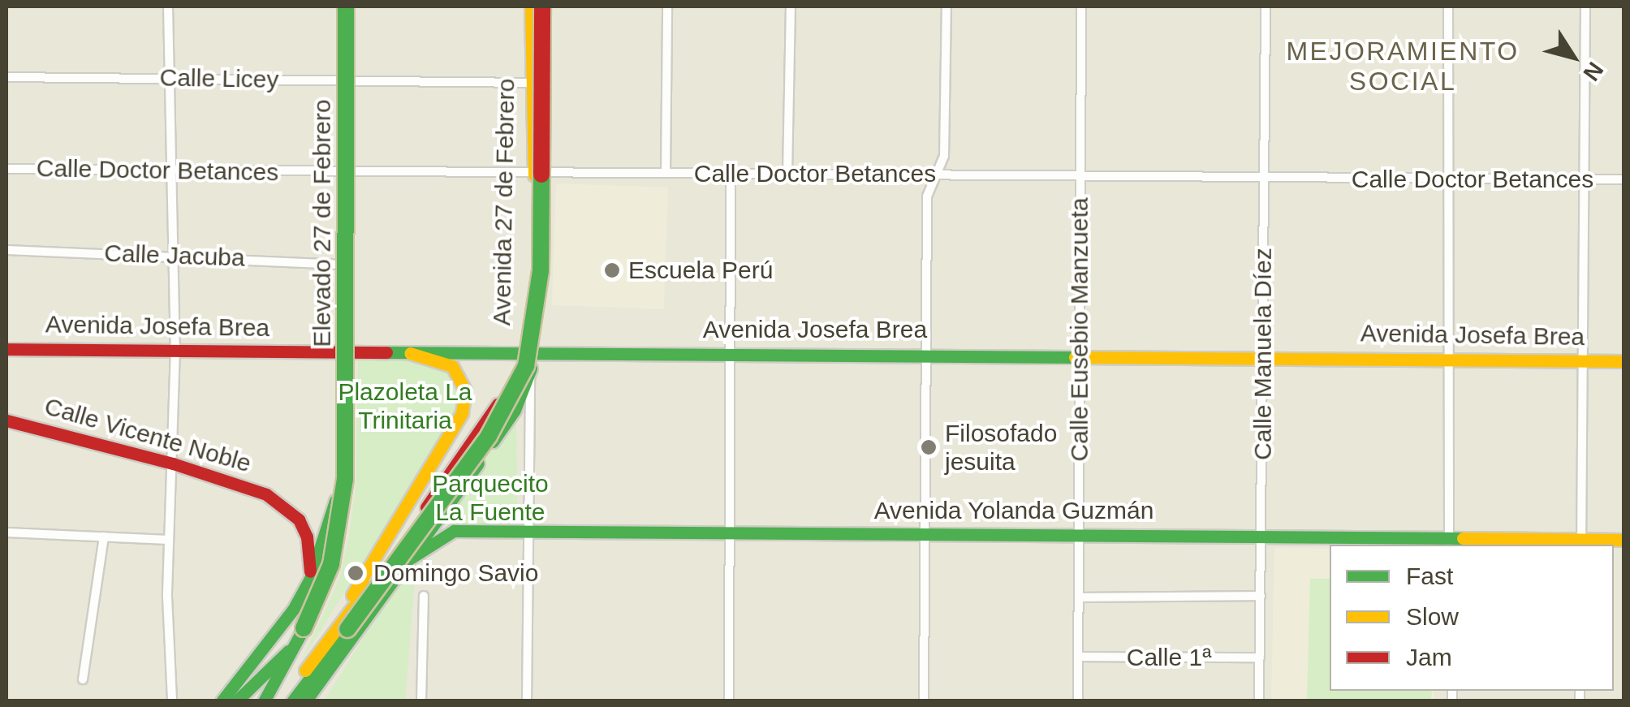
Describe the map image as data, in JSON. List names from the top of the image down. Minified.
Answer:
{"streets":{"main road":["Avenida 27 de Febrero","Elevado 27 de Febrero","Avenida Josefa Brea","Calle Vicente Noble","Avenida Yolanda Guzmán"],"street":["Calle Licey","Calle Doctor Betances","Calle Jacuba","Calle Eusebio Manzueta","Calle Manuela Díez","Calle 1ª"]},"crossings":[["Calle Licey","Avenida 27 de Febrero"],["Calle Doctor Betances","Avenida 27 de Febrero"],["Calle Doctor Betances","Calle Eusebio Manzueta"],["Calle Doctor Betances","Calle Manuela Díez"],["Avenida 27 de Febrero","Avenida Josefa Brea"],["Avenida Josefa Brea","Calle Eusebio Manzueta"],["Avenida Josefa Brea","Calle Manuela Díez"],["Calle Eusebio Manzueta","Avenida Yolanda Guzmán"],["Calle Eusebio Manzueta","Calle 1ª"],["Calle Manuela Díez","Avenida Yolanda Guzmán"],["Calle Manuela Díez","Calle 1ª"]],"districts":["MEJORAMIENTO SOCIAL"],"parks":["Plazoleta La Trinitaria","Parquecito La Fuente"],"places":["Escuela Perú","Filosofado jesuita","Domingo Savio"],"legend":["Fast","Slow","Jam"],"north":"bottom right"}
